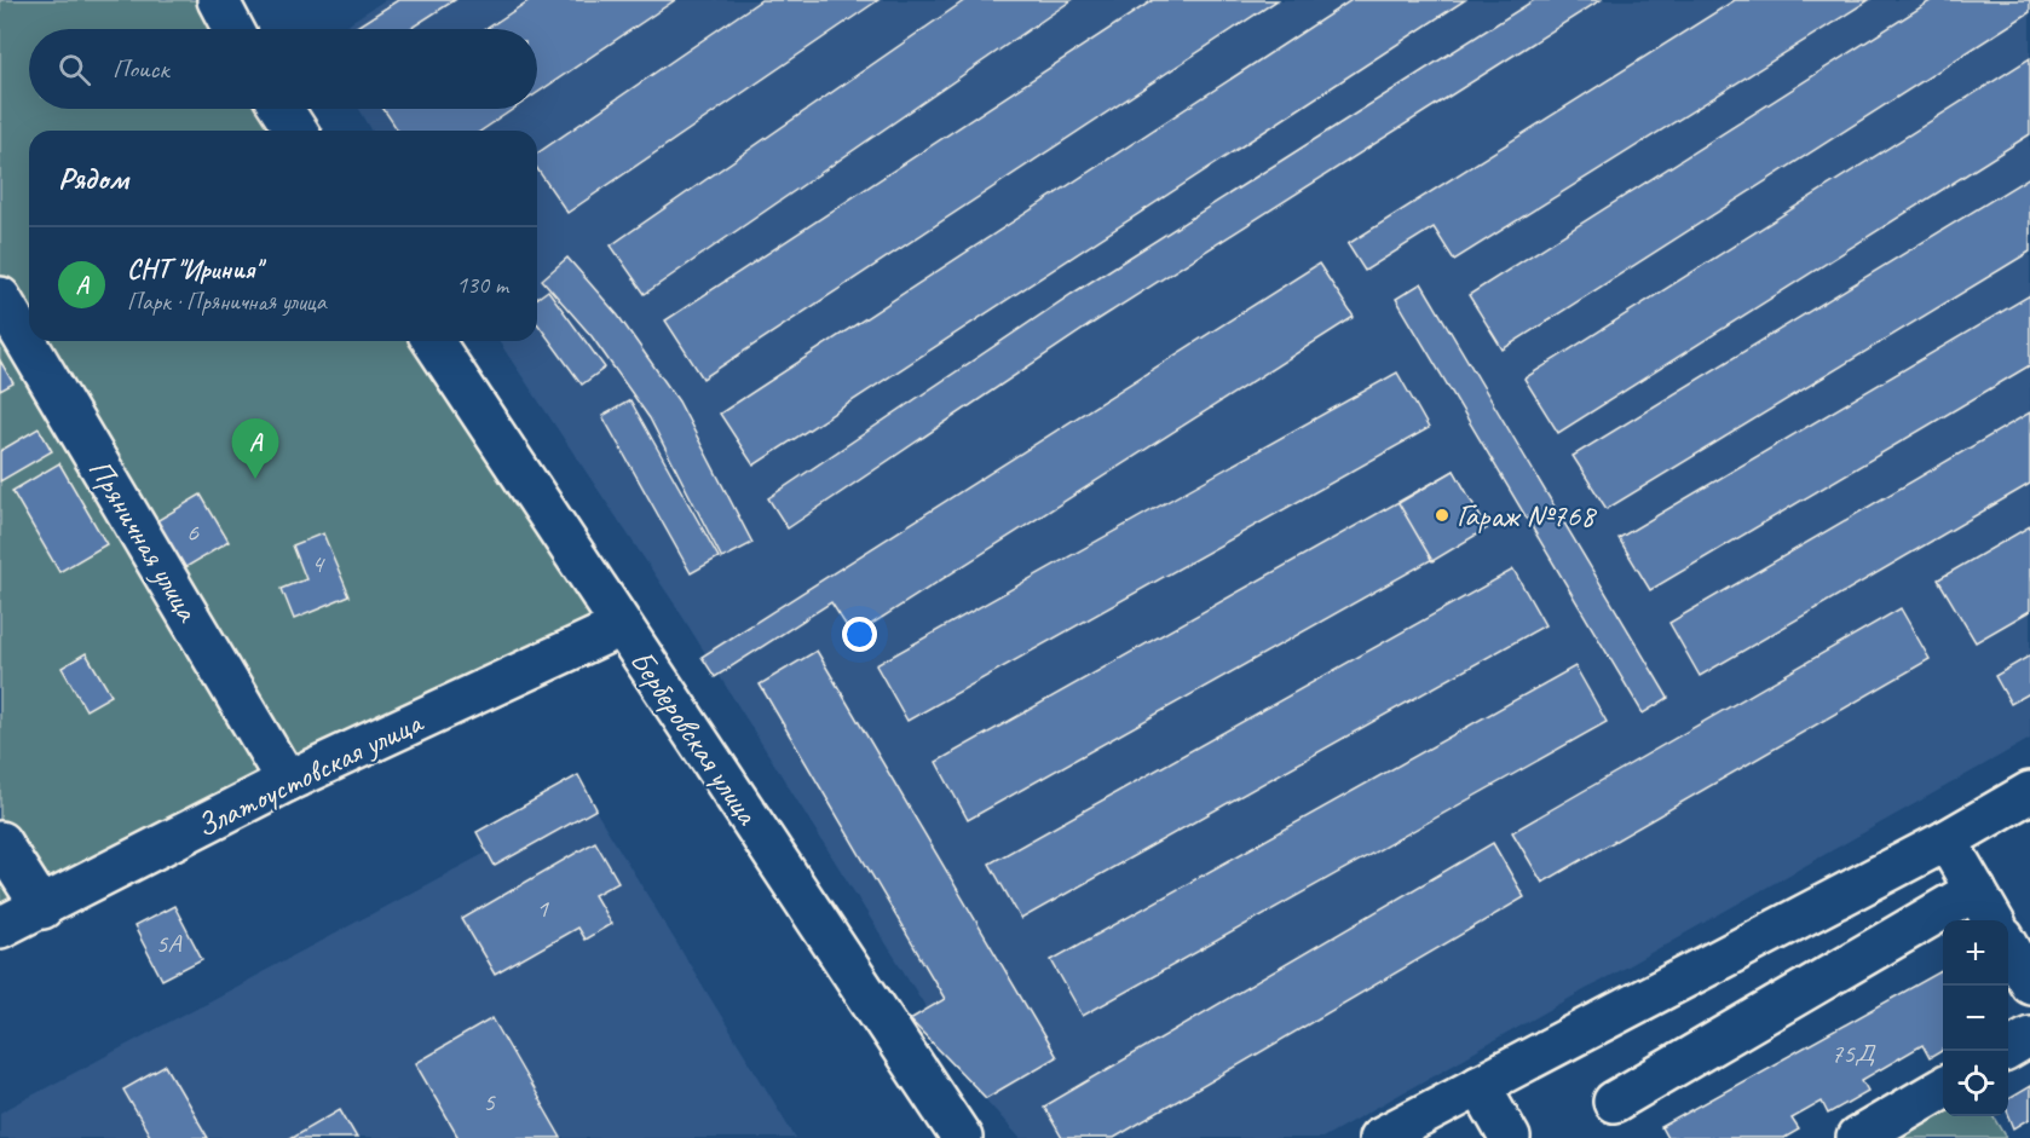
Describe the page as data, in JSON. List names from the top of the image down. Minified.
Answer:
{"streets":{"street":["Пряничная улица","Берберовская улица","Златоустовская улица"]},"crossings":[["Пряничная улица","Златоустовская улица"],["Берберовская улица","Златоустовская улица"]],"places":["Гараж №768"],"house_numbers":["6","4","1","5А","75Д","5"],"page":{"search":"Поиск","heading":"Рядом","list":[{"mark":"A","name":"СНТ \"Ириния\"","note":"Парк · Пряничная улица","value":"130 m"}],"pins":"A","map_buttons":["+","−"]}}
